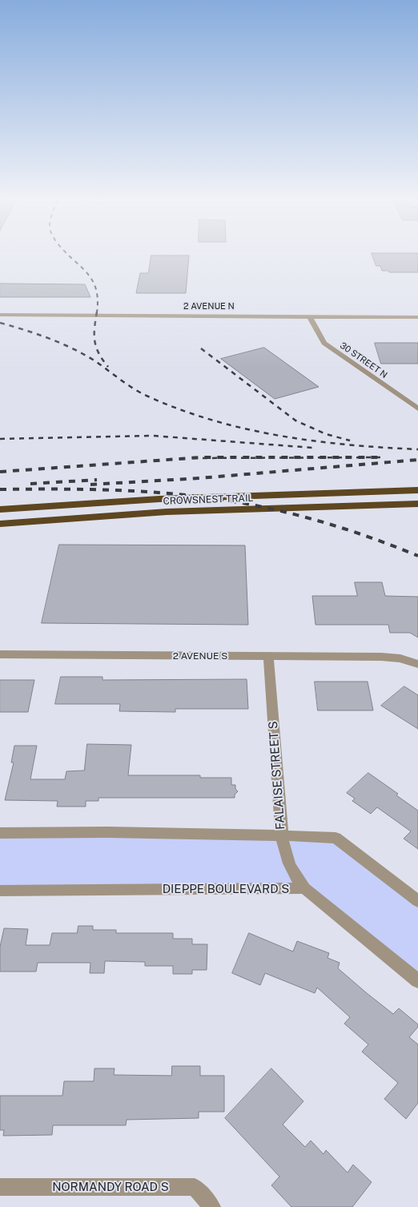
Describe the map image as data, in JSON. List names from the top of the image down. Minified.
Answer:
{"streets":{"highway":["CROWSNEST TRAIL"],"street":["2 AVENUE N","30 STREET N","2 AVENUE S","FALAISE STREET S","DIEPPE BOULEVARD S","NORMANDY ROAD S"]},"crossings":[["2 AVENUE N","30 STREET N"],["2 AVENUE S","FALAISE STREET S"],["FALAISE STREET S","DIEPPE BOULEVARD S"]]}
